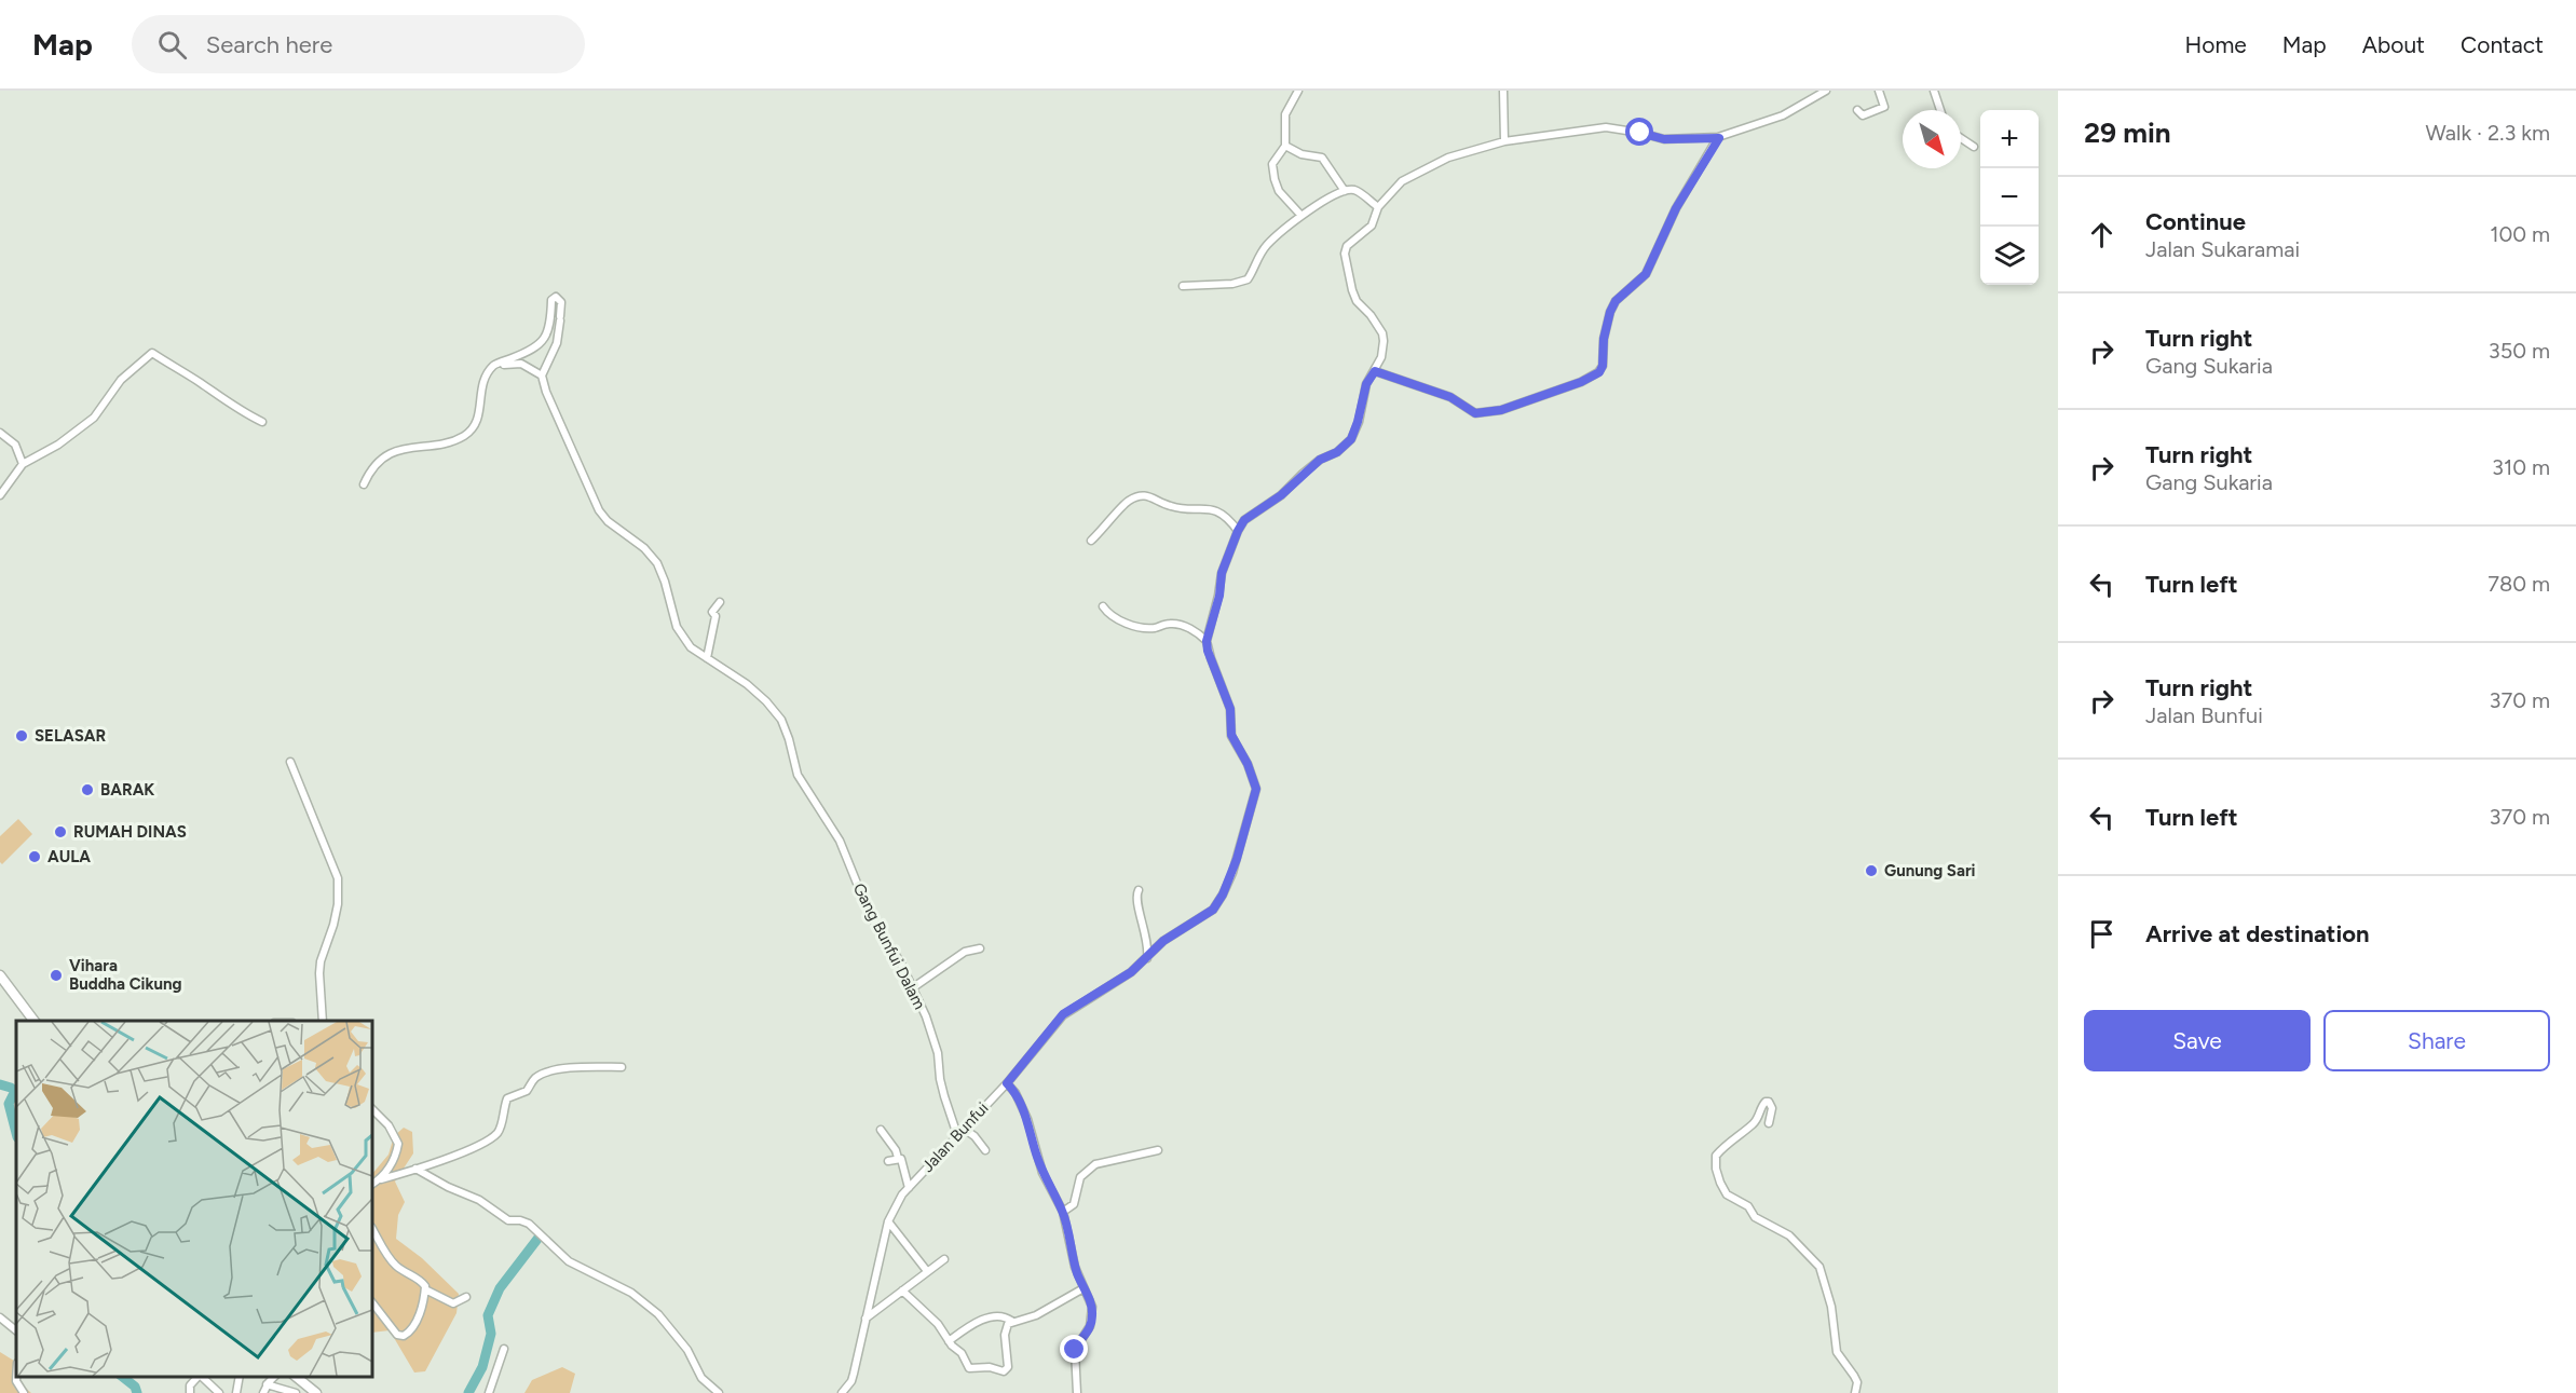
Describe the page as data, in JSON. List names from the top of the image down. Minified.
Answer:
{"streets":{"street":["Gang Bunfui Dalam","Jalan Bunfui"]},"crossings":[["Gang Bunfui Dalam","Jalan Bunfui"]],"places":["SELASAR","BARAK","RUMAH DINAS","AULA","Gunung Sari","Vihara Buddha Cikung"],"north":"bottom right","page":{"header":"Map","search":"Search here","nav":["Home","Map","About","Contact"],"heading":["29 min","Walk · 2.3 km"],"map_buttons":["+","−"],"list":[["Continue","Jalan Sukaramai","100 m"],["Turn right","Gang Sukaria","350 m"],["Turn right","Gang Sukaria","310 m"],["Turn left","780 m"],["Turn right","Jalan Bunfui","370 m"],["Turn left","370 m"],"Arrive at destination"],"buttons":["Save","Share"]}}
